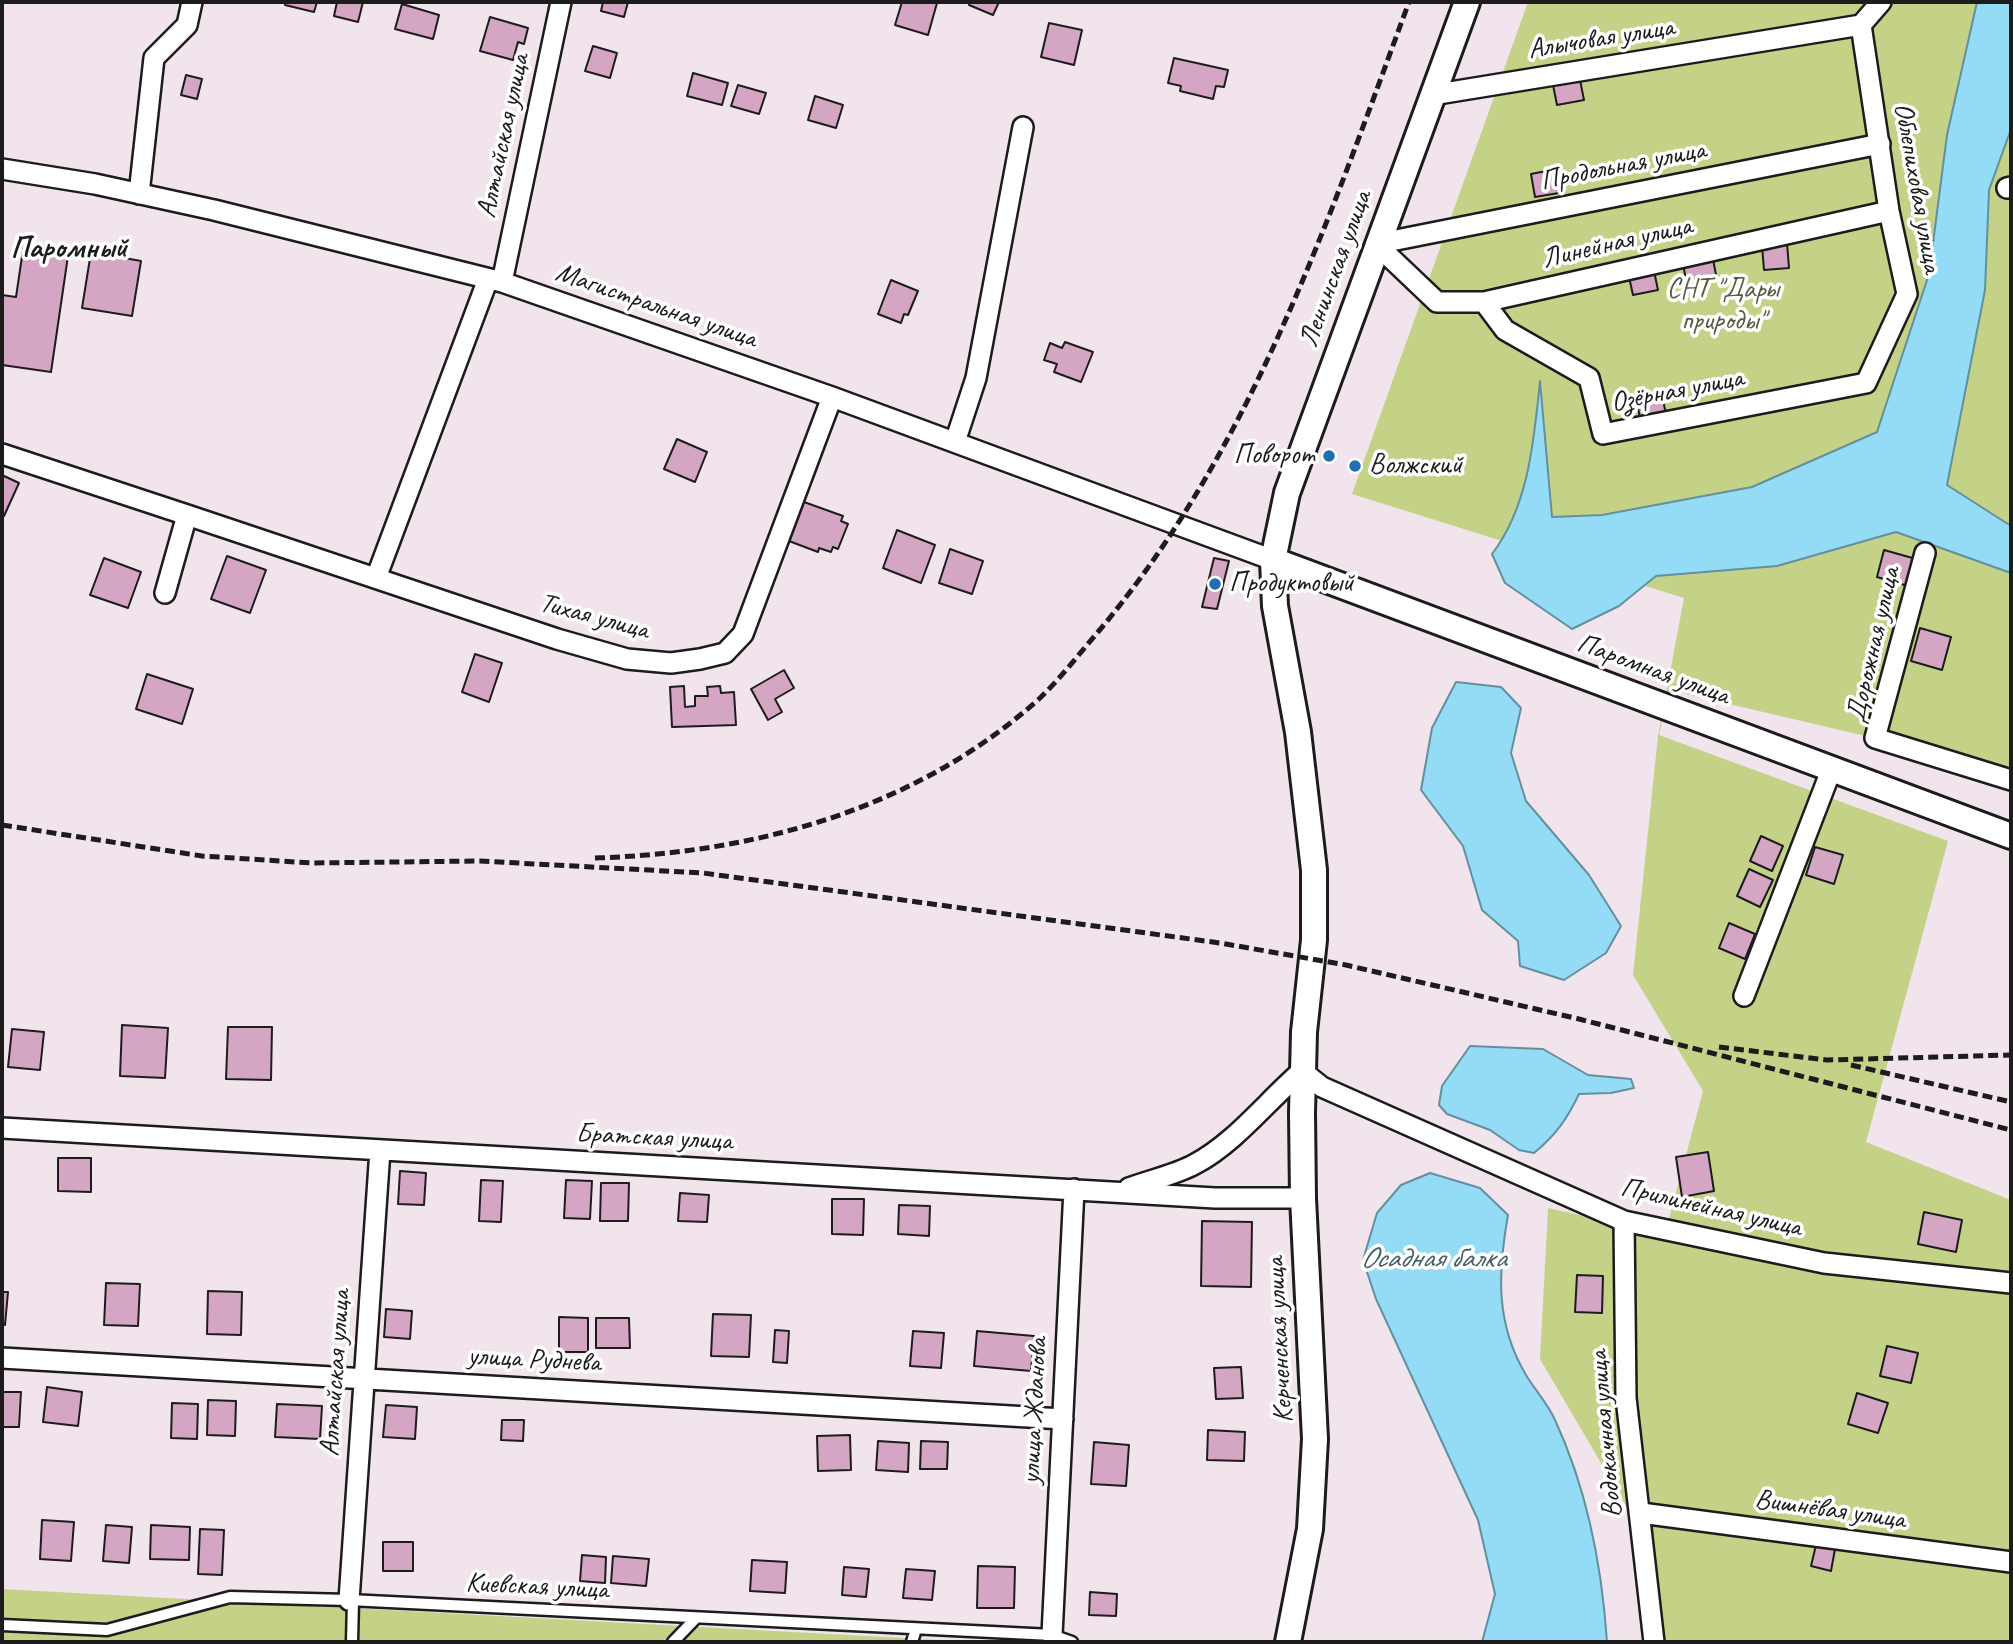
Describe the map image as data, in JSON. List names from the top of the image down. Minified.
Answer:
{"streets":{"street":["Алычовая улица","Алтайская улица","Продольная улица","Облепиховая улица","Линейная улица","Ленинская улица","Магистральная улица","Озёрная улица","Тихая улица","Дорожная улица","Паромная улица","Братская улица","Прилинейная улица","Керченская улица","улица Руднева","улица Жданова","Водокачная улица","Вишнёвая улица"],"lane":["Киевская улица"]},"crossings":[["Алычовая улица","Облепиховая улица"],["Алычовая улица","Ленинская улица"],["Алтайская улица","Магистральная улица"],["Алтайская улица","Тихая улица"],["Алтайская улица","Братская улица"],["Алтайская улица","улица Руднева"],["Алтайская улица","Киевская улица"],["Продольная улица","Облепиховая улица"],["Продольная улица","Линейная улица"],["Продольная улица","Ленинская улица"],["Облепиховая улица","Линейная улица"],["Облепиховая улица","Озёрная улица"],["Линейная улица","Ленинская улица"],["Линейная улица","Озёрная улица"],["Ленинская улица","Магистральная улица"],["Ленинская улица","Паромная улица"],["Ленинская улица","Керченская улица"],["Магистральная улица","Тихая улица"],["Магистральная улица","Паромная улица"],["Братская улица","Керченская улица"],["Братская улица","улица Жданова"],["Прилинейная улица","Керченская улица"],["Прилинейная улица","Водокачная улица"],["улица Руднева","улица Жданова"],["улица Жданова","Киевская улица"],["Водокачная улица","Вишнёвая улица"]],"districts":["Паромный"],"water":["Осадная балка"],"parks":["СНТ \"Дары природы\""],"places":["Поворот","Волжский","Продуктовый"]}
